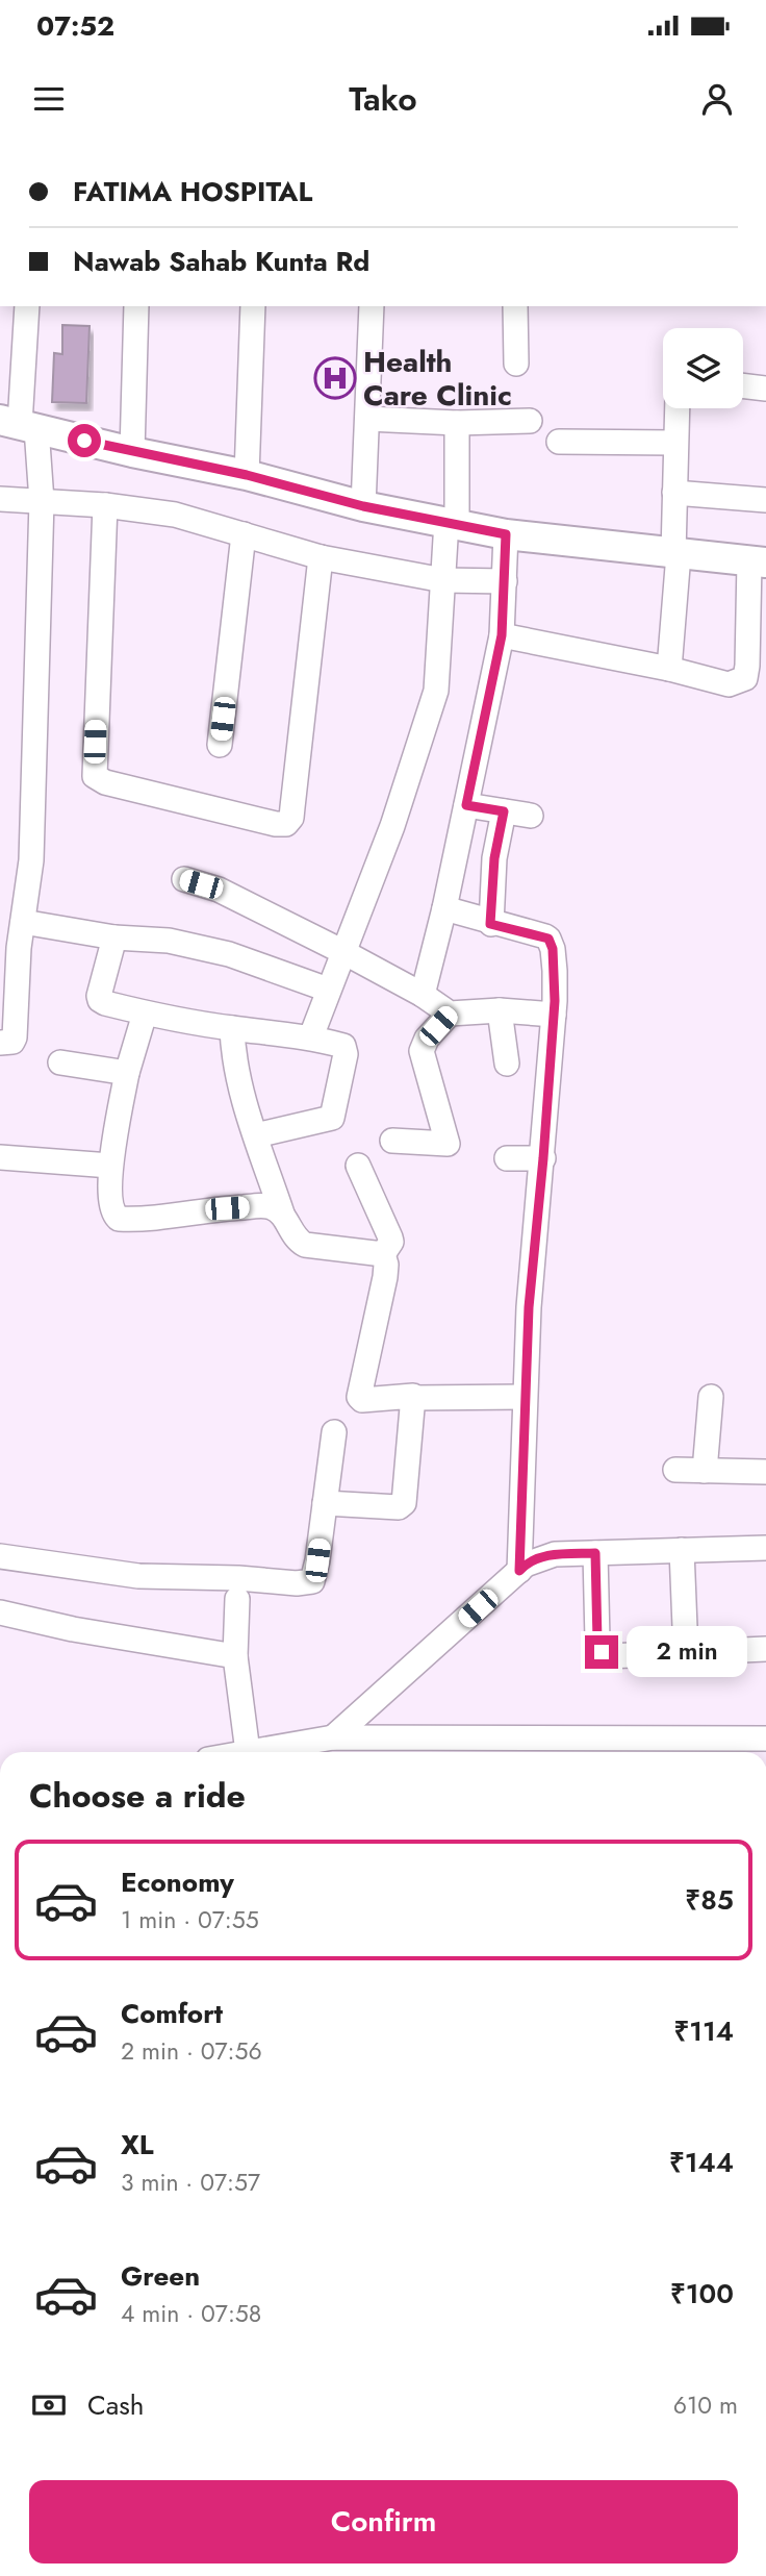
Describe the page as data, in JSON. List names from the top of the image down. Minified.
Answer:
{"places":{"hospital":["Health Care Clinic"]},"page":{"status":"07:52","header":"Tako","banner":["FATIMA HOSPITAL","Nawab Sahab Kunta Rd"],"bubble":"2 min","heading":"Choose a ride","list":[{"name":"Economy","note":"1 min · 07:55","value":"₹85"},{"name":"Comfort","note":"2 min · 07:56","value":"₹114"},{"name":"XL","note":"3 min · 07:57","value":"₹144"},{"name":"Green","note":"4 min · 07:58","value":"₹100"}],"pay":["Cash","610 m"],"buttons":"Confirm"}}
